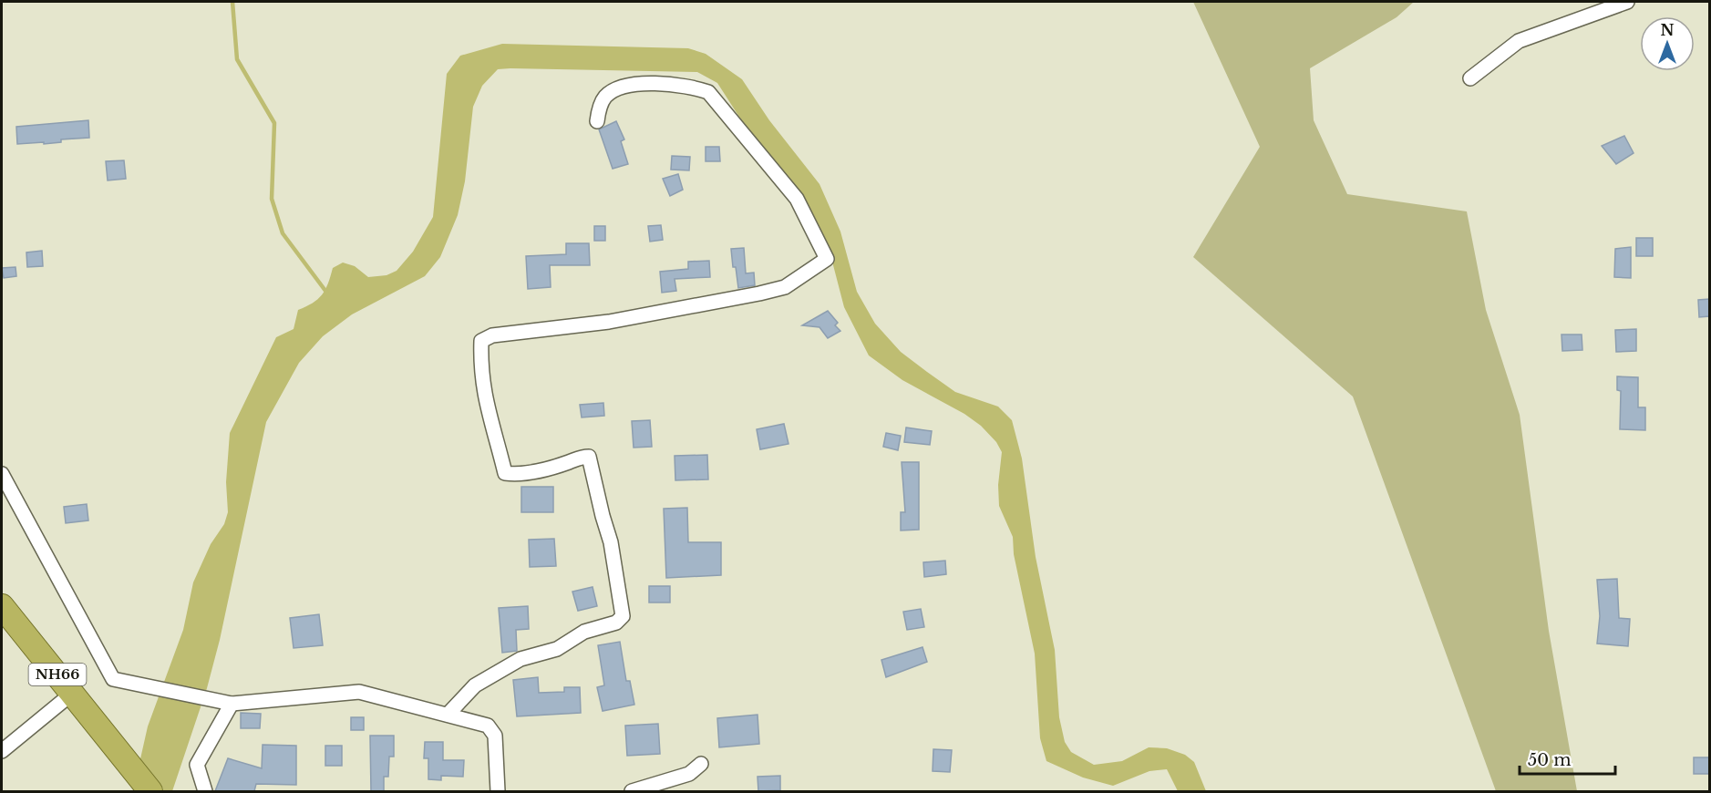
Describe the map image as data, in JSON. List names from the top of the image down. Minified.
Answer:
{"streets":{"highway":["NH66"]},"scale_bar":"50 m","north":"top"}
